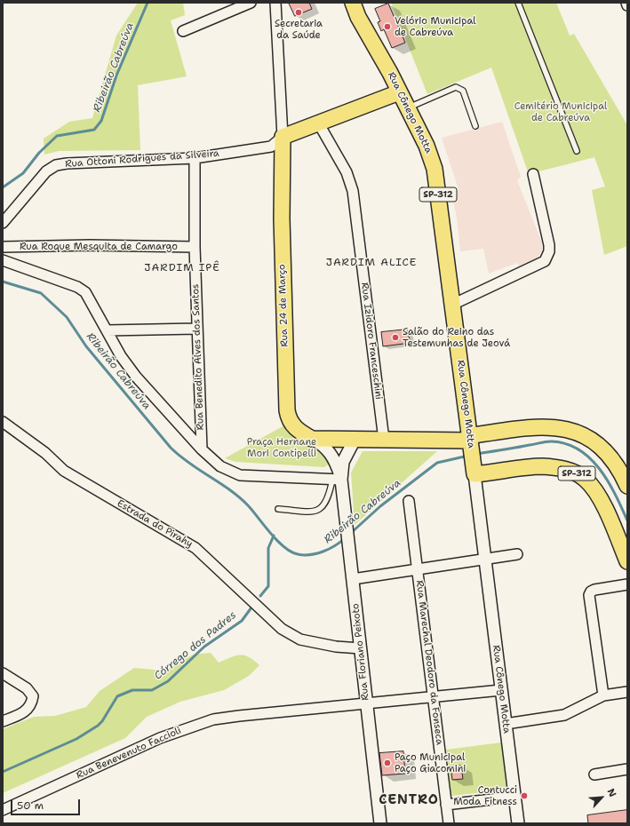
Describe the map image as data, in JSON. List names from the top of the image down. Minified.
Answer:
{"streets":{"main road":["Rua Cônego Motta","SP-312","Rua 24 de Março"],"street":["Rua Ottoni Rodrigues da Silveira","Rua Roque Mesquita de Camargo","Rua Izidoro Franceschini","Rua Benedito Alves dos Santos","Estrada do Pirahy","Rua Floriano Peixoto","Rua Marechal Deodoro da Fonseca","Rua Benevenuto Faccioli"]},"crossings":[["Rua Cônego Motta","SP-312"],["Rua Cônego Motta","Rua 24 de Março"],["Rua Cônego Motta","Rua Benevenuto Faccioli"],["Rua Ottoni Rodrigues da Silveira","Rua 24 de Março"],["Rua Ottoni Rodrigues da Silveira","Rua Benedito Alves dos Santos"],["Rua Roque Mesquita de Camargo","Rua Benedito Alves dos Santos"],["Rua 24 de Março","Rua Izidoro Franceschini"],["Estrada do Pirahy","Rua Floriano Peixoto"],["Rua Floriano Peixoto","Rua Benevenuto Faccioli"],["Rua Marechal Deodoro da Fonseca","Rua Benevenuto Faccioli"]],"districts":["JARDIM ALICE","JARDIM IPÊ","CENTRO"],"water":["Ribeirão Cabreúva","Córrego dos Padres"],"parks":["Cemitério Municipal de Cabreúva","Praça Hernane Mori Contipelli"],"places":["Secretaria da Saúde","Velório Municipal de Cabreúva","Salão do Reino das Testemunhas de Jeová","Paço Municipal Paço Giacomini","Contucci Moda Fitness"],"scale_bar":"50 m","north":"top right"}
